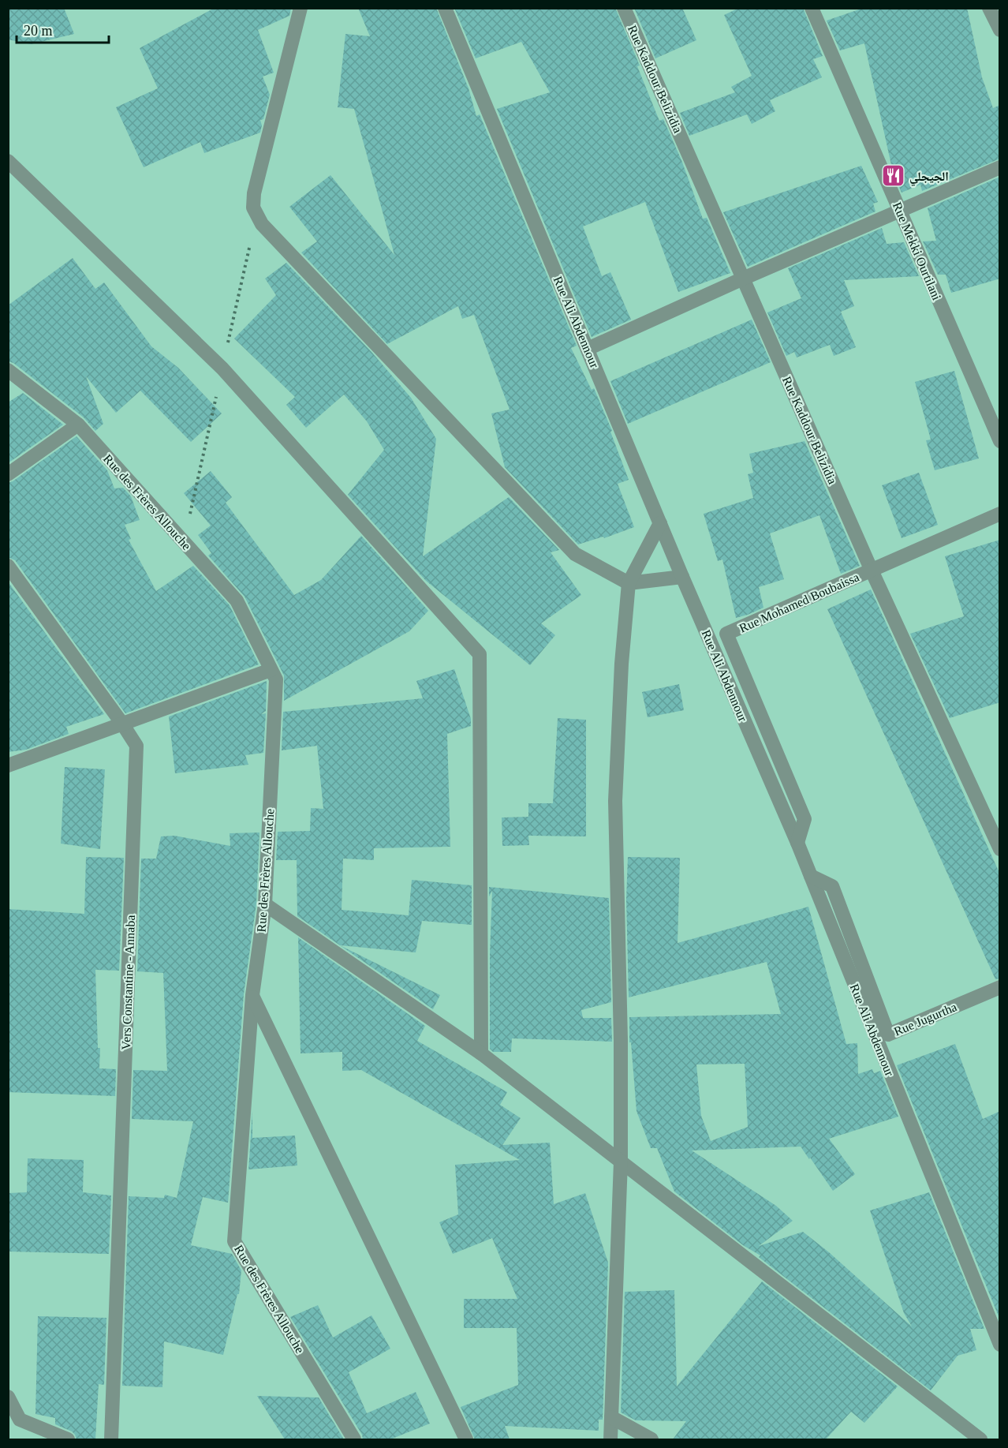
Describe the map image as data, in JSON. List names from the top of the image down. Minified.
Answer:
{"streets":{"street":["Rue Kaddour Belizidia","Rue Mekki Ourtilani","Rue Ali Abdennour","Rue des Frères Allouche","Rue Mohamed Boubaissa","Vers Constantine - Annaba","Rue Jugurtha"]},"crossings":[["Rue Kaddour Belizidia","Rue Mohamed Boubaissa"],["Rue Ali Abdennour","Rue Mohamed Boubaissa"],["Rue Ali Abdennour","Rue Jugurtha"]],"places":{"restaurant":["الجيجلي"]},"scale_bar":"20 m"}
